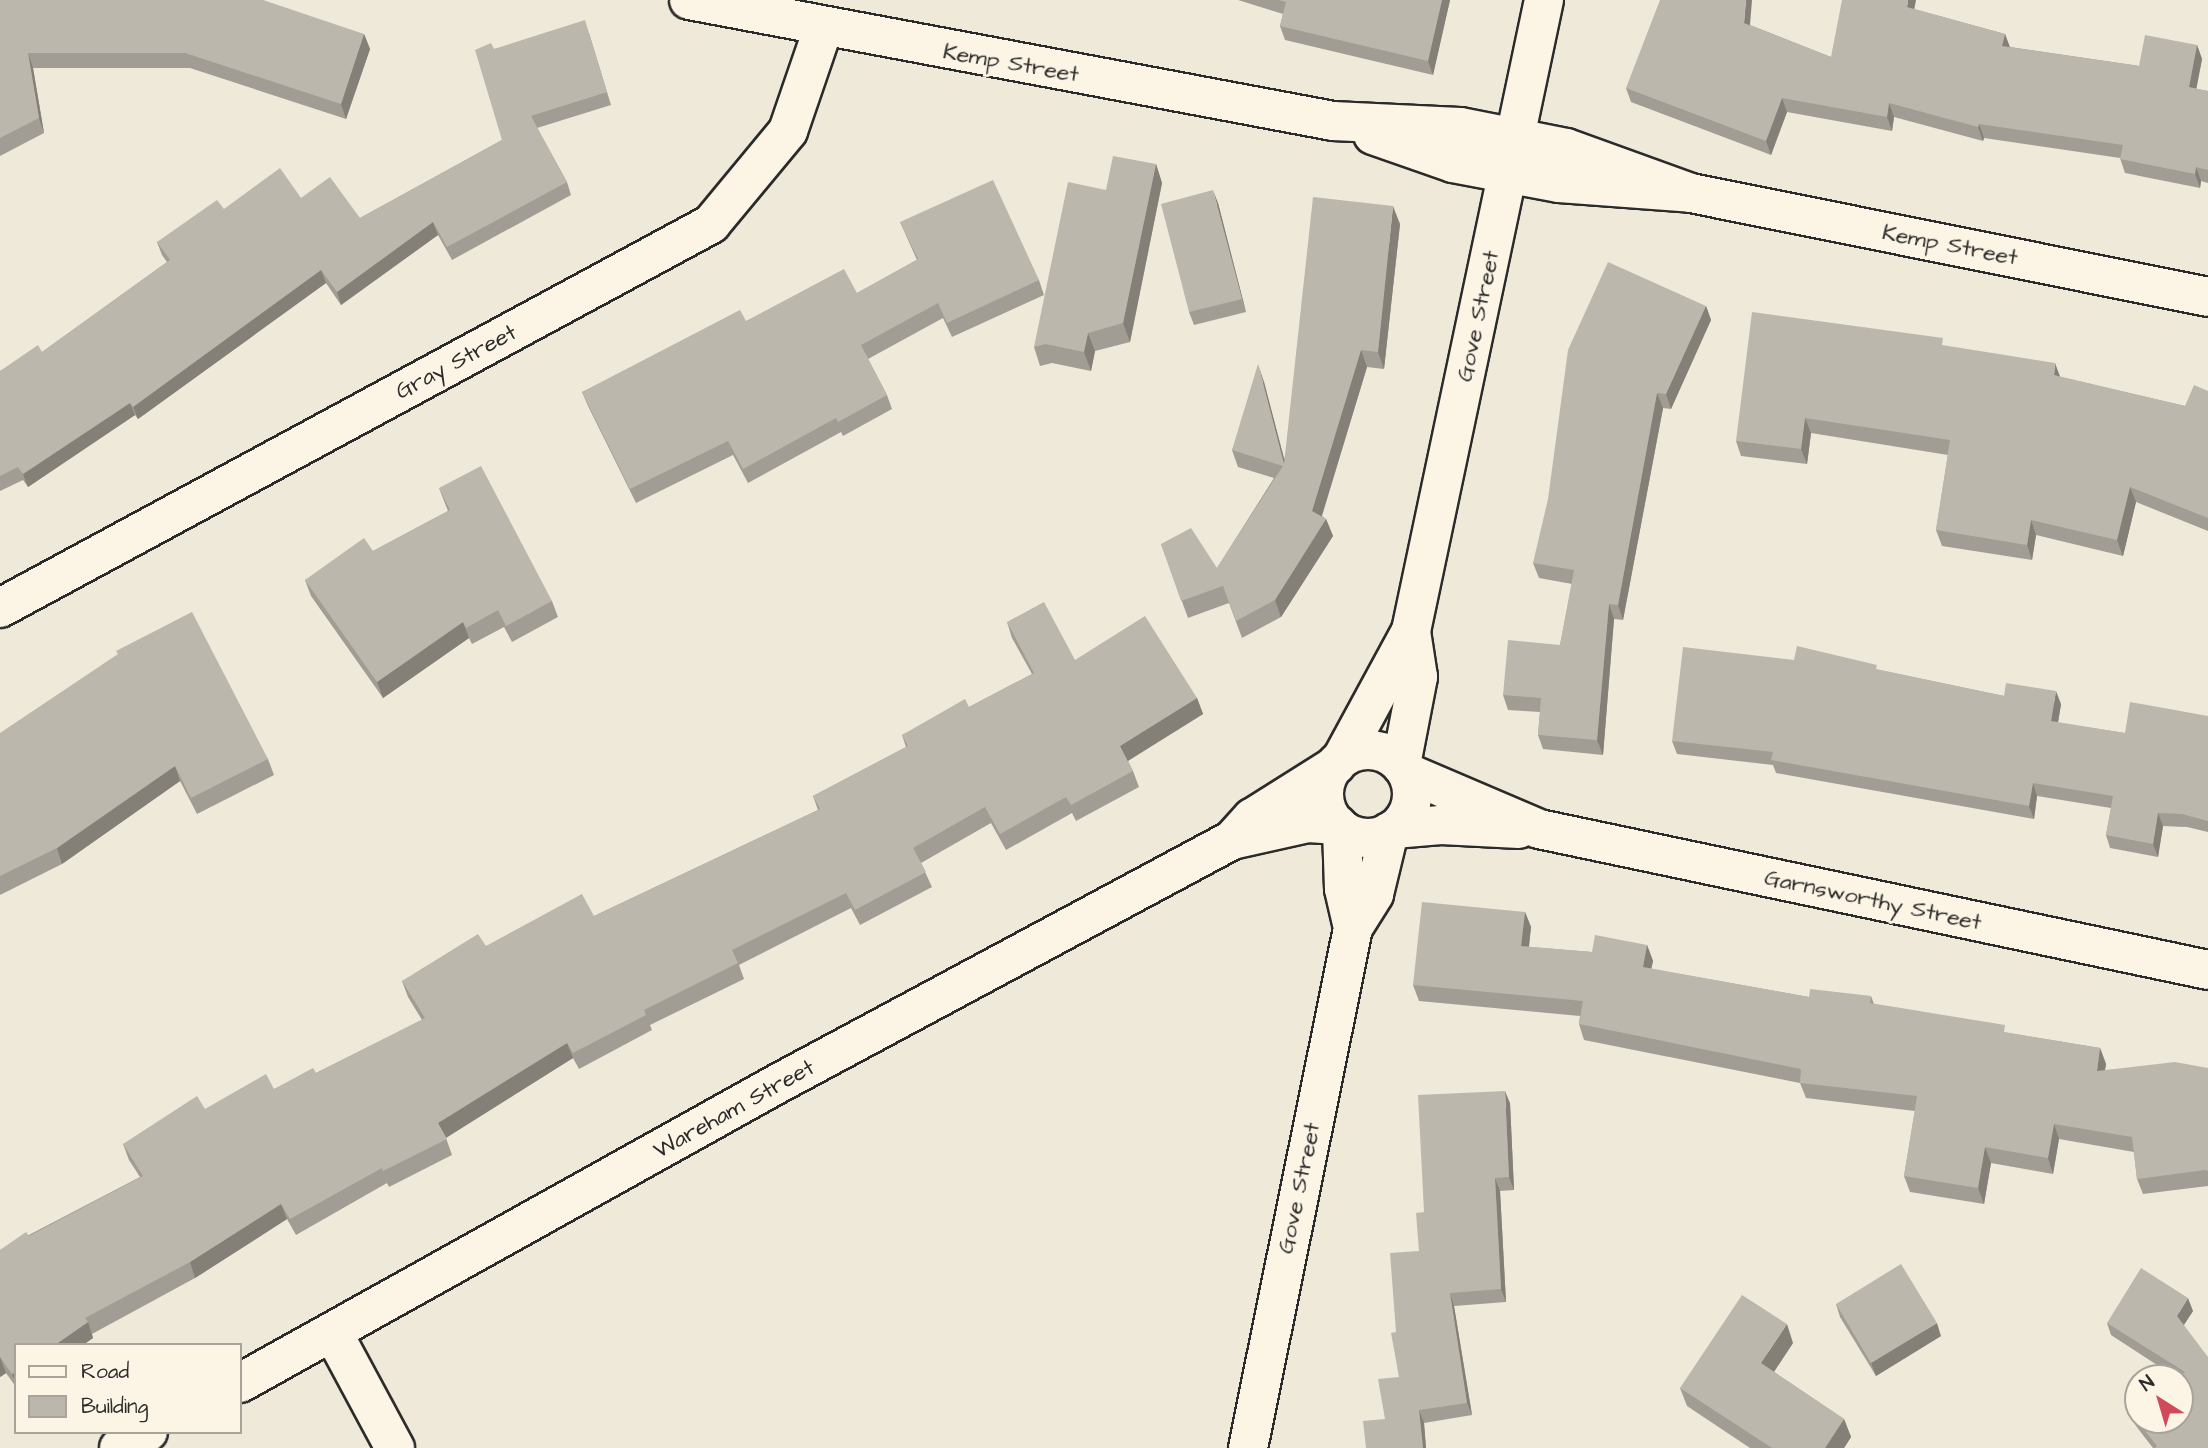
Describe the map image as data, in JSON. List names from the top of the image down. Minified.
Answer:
{"streets":{"street":["Kemp Street","Gove Street","Gray Street","Garnsworthy Street","Wareham Street"]},"crossings":[["Kemp Street","Gove Street"],["Kemp Street","Gray Street"],["Gove Street","Garnsworthy Street"],["Gove Street","Wareham Street"],["Garnsworthy Street","Wareham Street"]],"legend":["Road","Building"],"north":"top left"}
